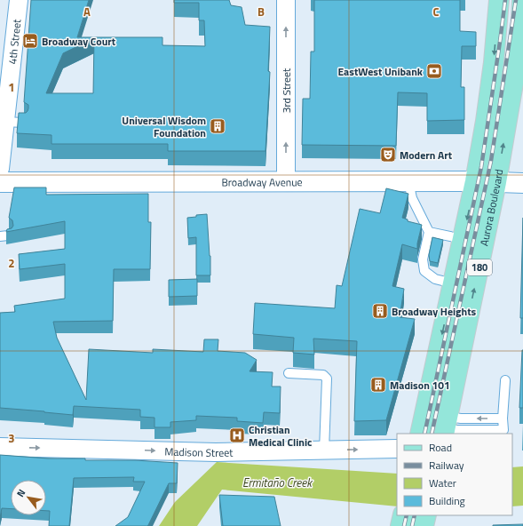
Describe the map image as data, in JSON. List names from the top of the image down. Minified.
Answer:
{"streets":{"main road":["Aurora Boulevard","180"],"street":["4th Street","3rd Street","Broadway Avenue","Madison Street"]},"crossings":[["3rd Street","Broadway Avenue"],["Broadway Avenue","Aurora Boulevard"]],"one_way":["3rd Street","Madison Street"],"water":["Ermitaño Creek"],"places":{"hotel":["Broadway Court"],"bank":["EastWest Unibank"],"building":["Universal Wisdom Foundation","Broadway Heights","Madison 101"],"theatre":["Modern Art"],"hospital":["Christian Medical Clinic"]},"legend":["Road","Railway","Water","Building"],"north":"top left","grid":{"columns":["A","B","C"],"rows":["1","2","3"]}}
